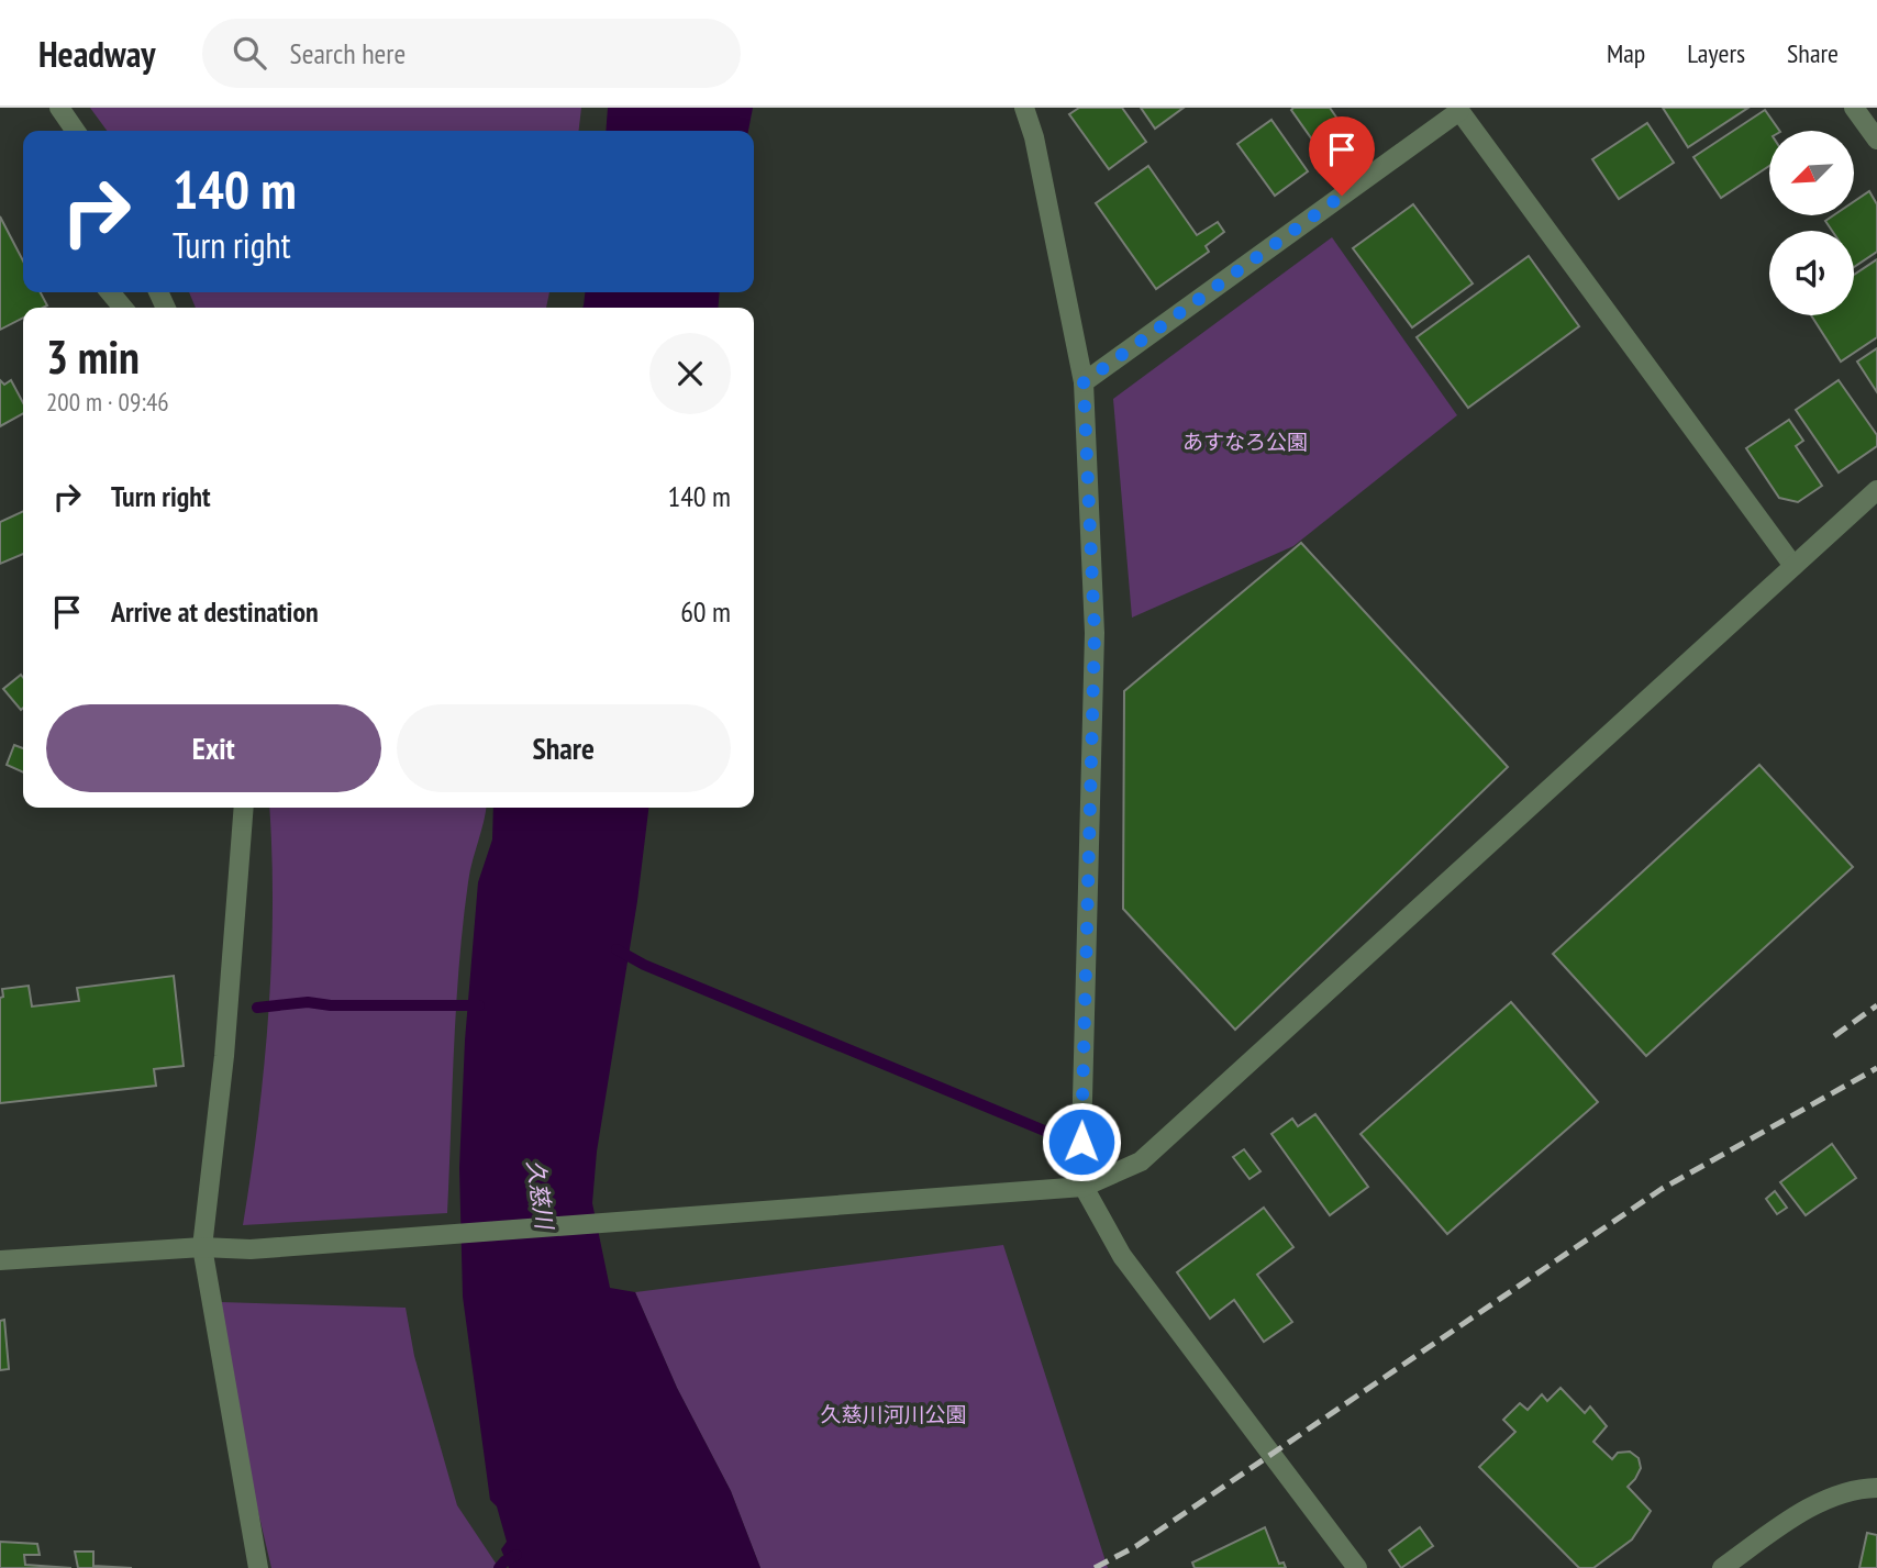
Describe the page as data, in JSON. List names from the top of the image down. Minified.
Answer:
{"water":["久慈川"],"parks":["あすなろ公園","久慈川河川公園"],"north":"bottom left","page":{"header":"Headway","search":"Search here","nav":["Map","Layers","Share"],"turn":["140 m","Turn right"],"heading":["3 min","200 m · 09:46"],"list":[{"name":"Turn right","value":"140 m"},{"name":"Arrive at destination","value":"60 m"}],"buttons":["Exit","Share"]}}
